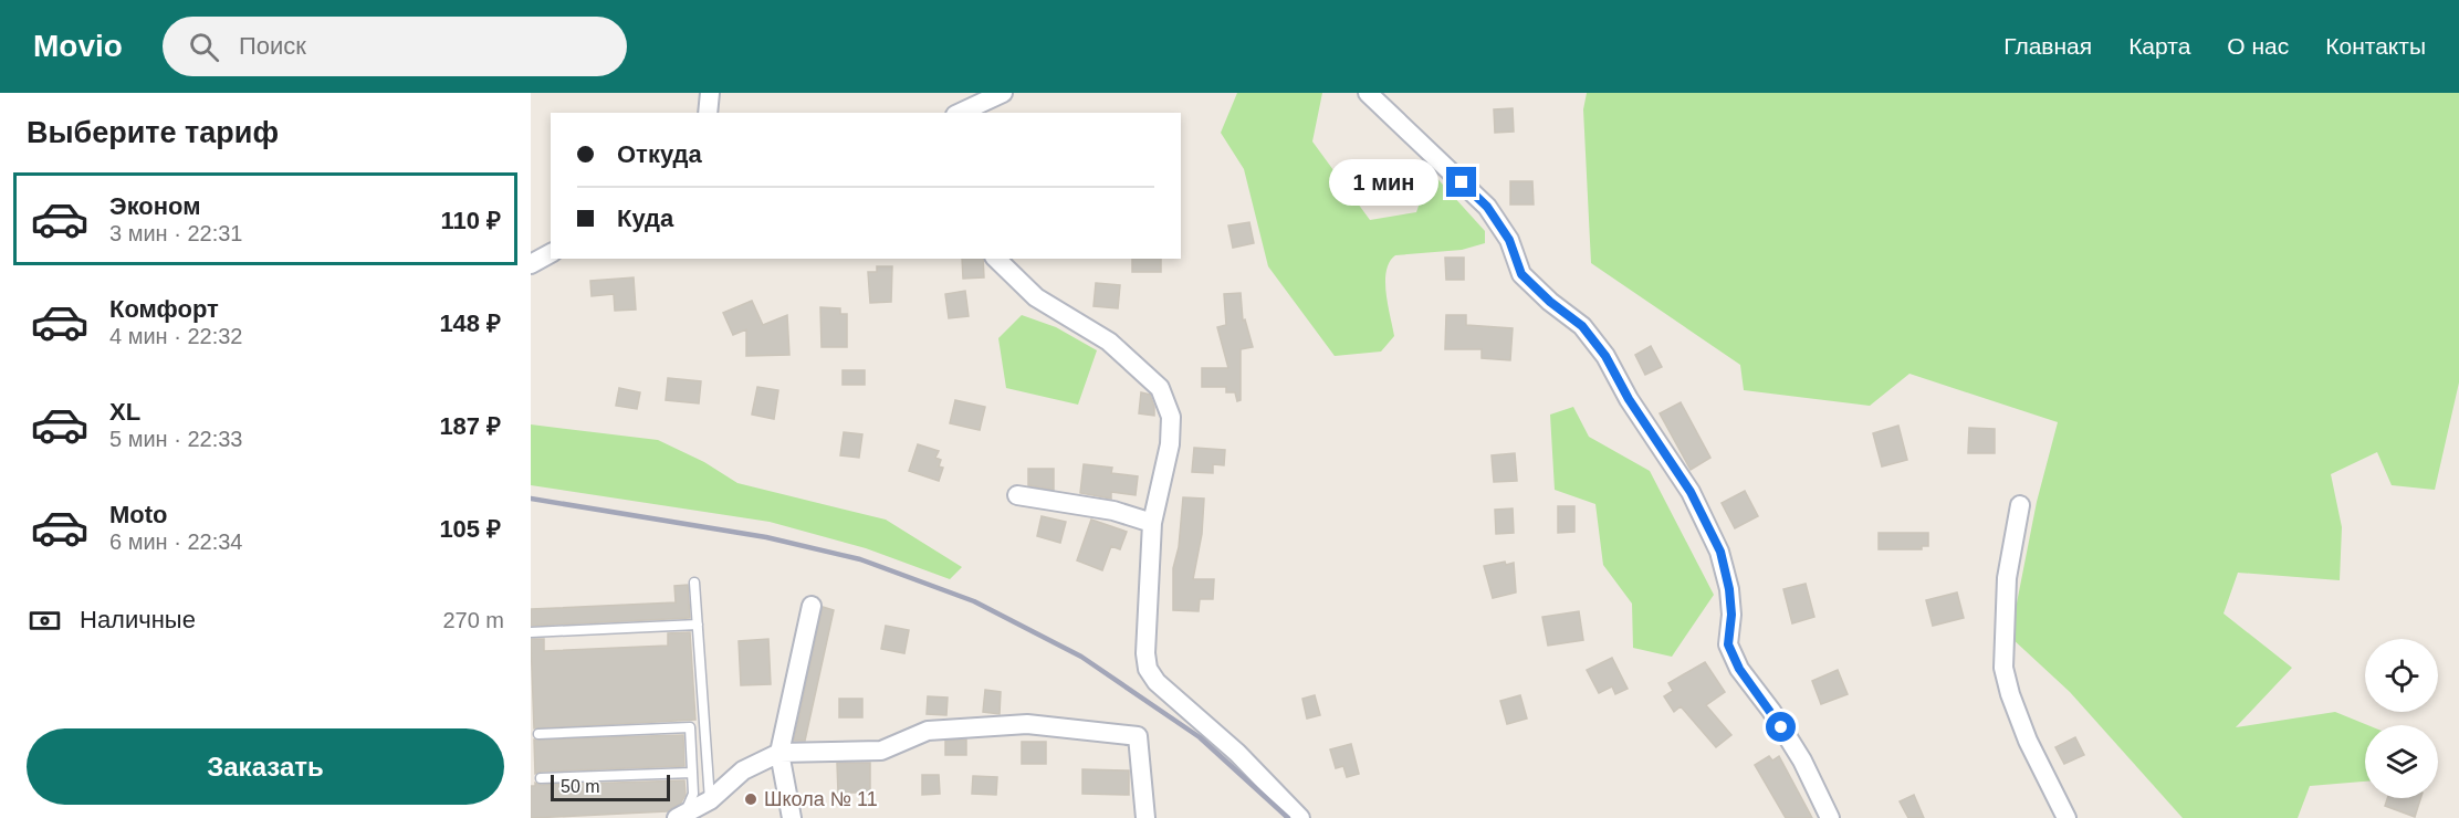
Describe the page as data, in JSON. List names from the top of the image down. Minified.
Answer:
{"places":["Школа № 11"],"scale_bar":"50 m","page":{"header":"Movio","search":"Поиск","nav":["Главная","Карта","О нас","Контакты"],"heading":"Выберите тариф","banner":["Откуда","Куда"],"bubble":"1 мин","list":[{"name":"Эконом","note":"3 мин · 22:31","value":"110 ₽"},{"name":"Комфорт","note":"4 мин · 22:32","value":"148 ₽"},{"name":"XL","note":"5 мин · 22:33","value":"187 ₽"},{"name":"Moto","note":"6 мин · 22:34","value":"105 ₽"}],"pay":["Наличные","270 m"],"buttons":"Заказать","scale":"50 m"}}
